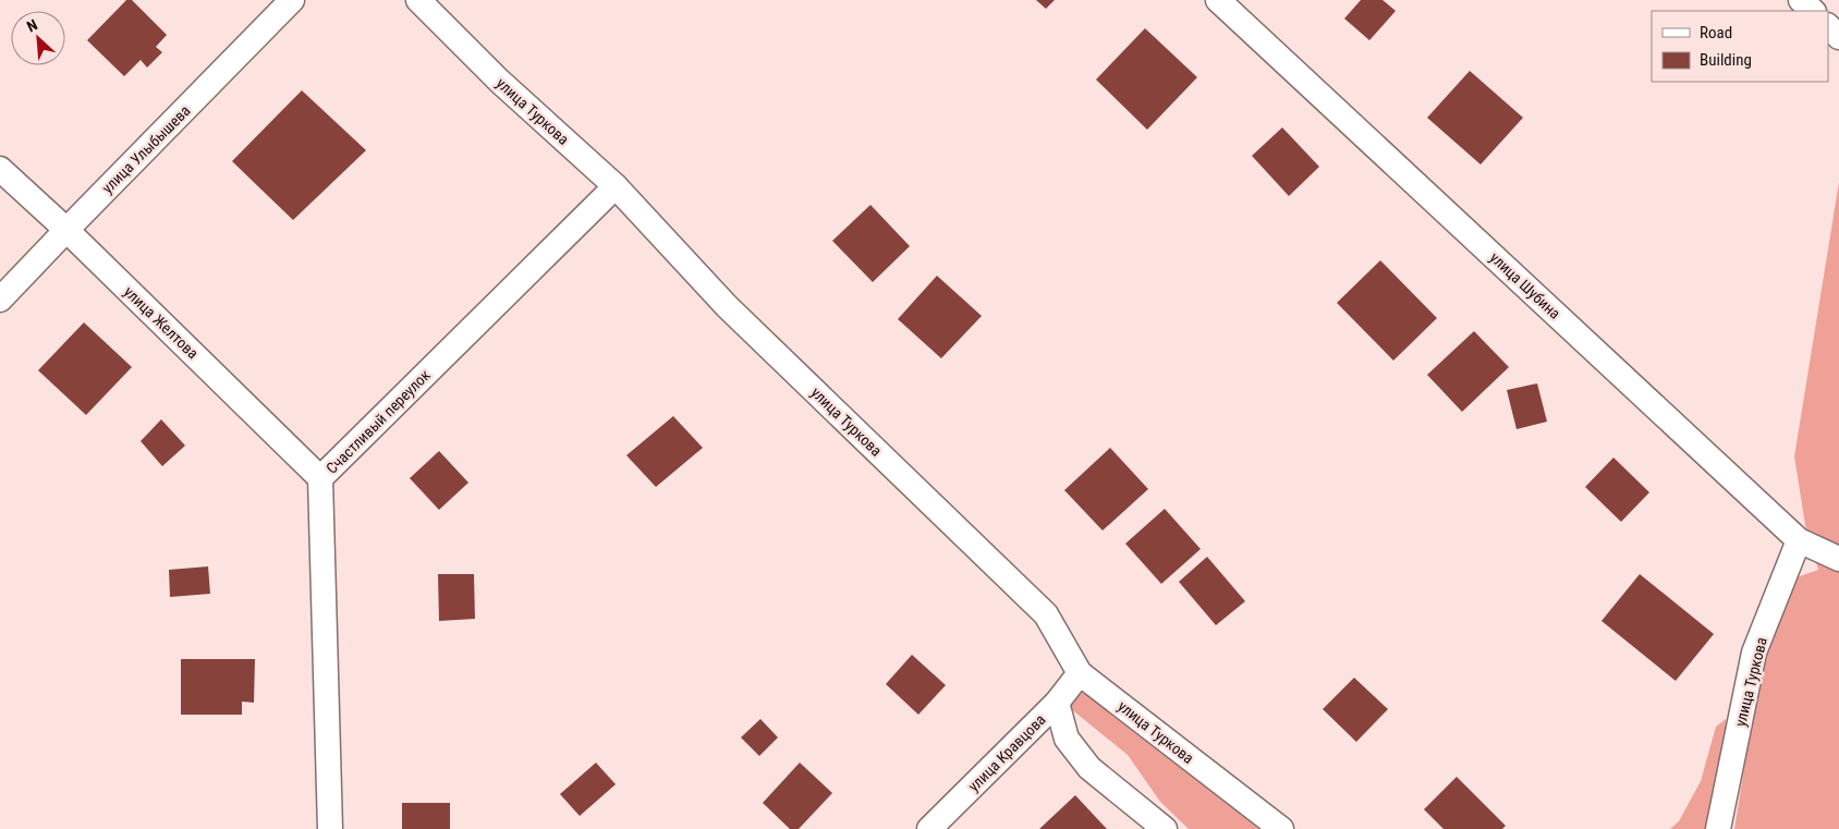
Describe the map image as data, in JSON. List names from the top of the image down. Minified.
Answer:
{"streets":{"street":["улица Туркова","улица Улыбышева","улица Шубина","улица Желтова","Счастливый переулок","улица Кравцова"]},"crossings":[["улица Туркова","улица Шубина"],["улица Туркова","Счастливый переулок"],["улица Туркова","улица Кравцова"],["улица Улыбышева","улица Желтова"],["улица Желтова","Счастливый переулок"]],"legend":["Road","Building"],"north":"top left"}
